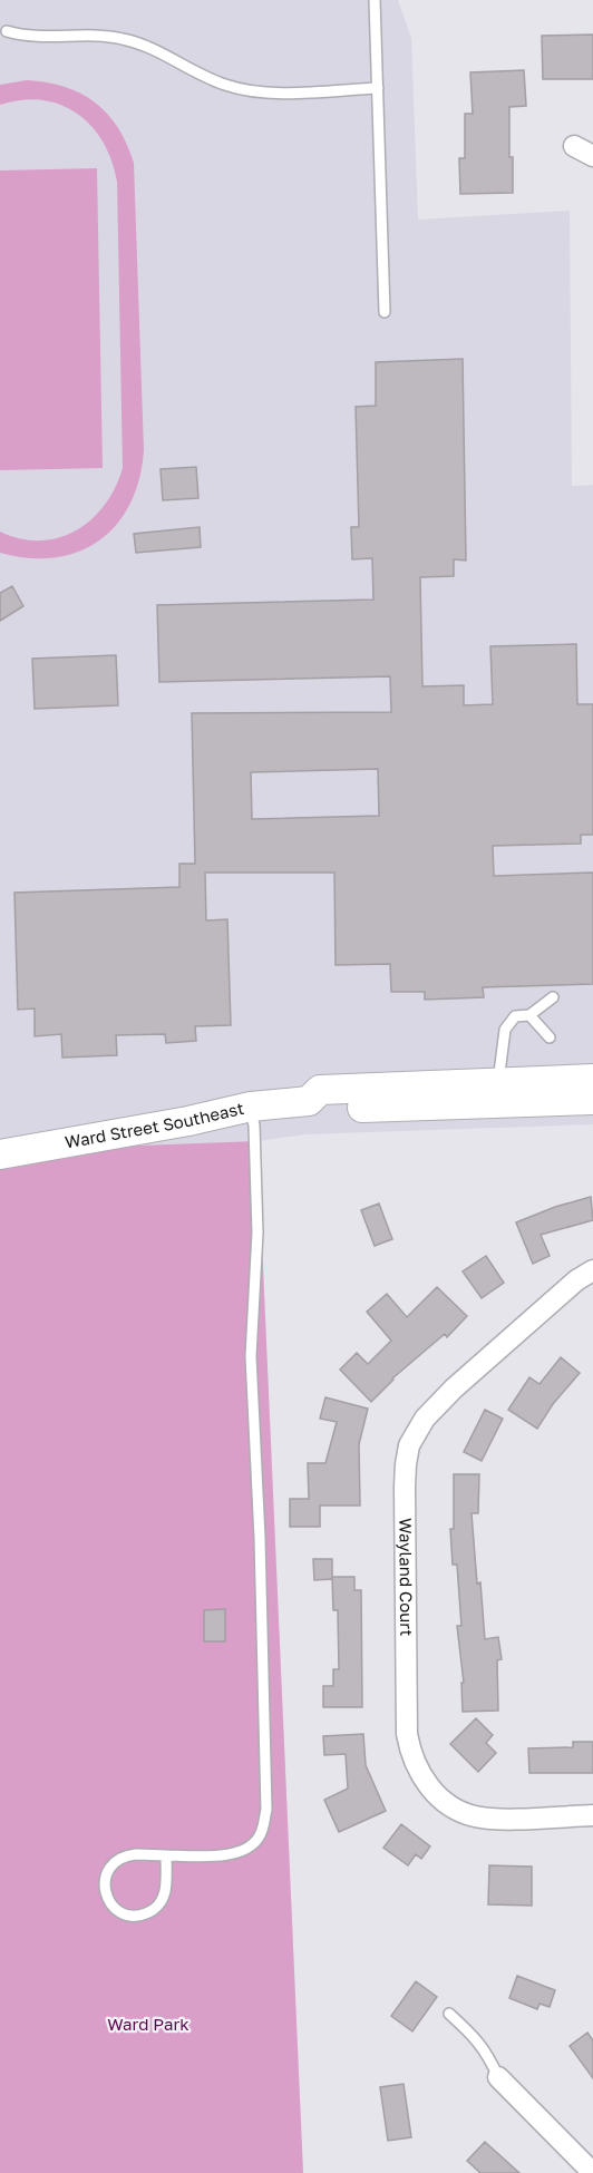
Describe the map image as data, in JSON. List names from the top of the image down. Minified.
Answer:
{"streets":{"street":["Ward Street Southeast","Wayland Court"]},"parks":["Ward Park"]}
